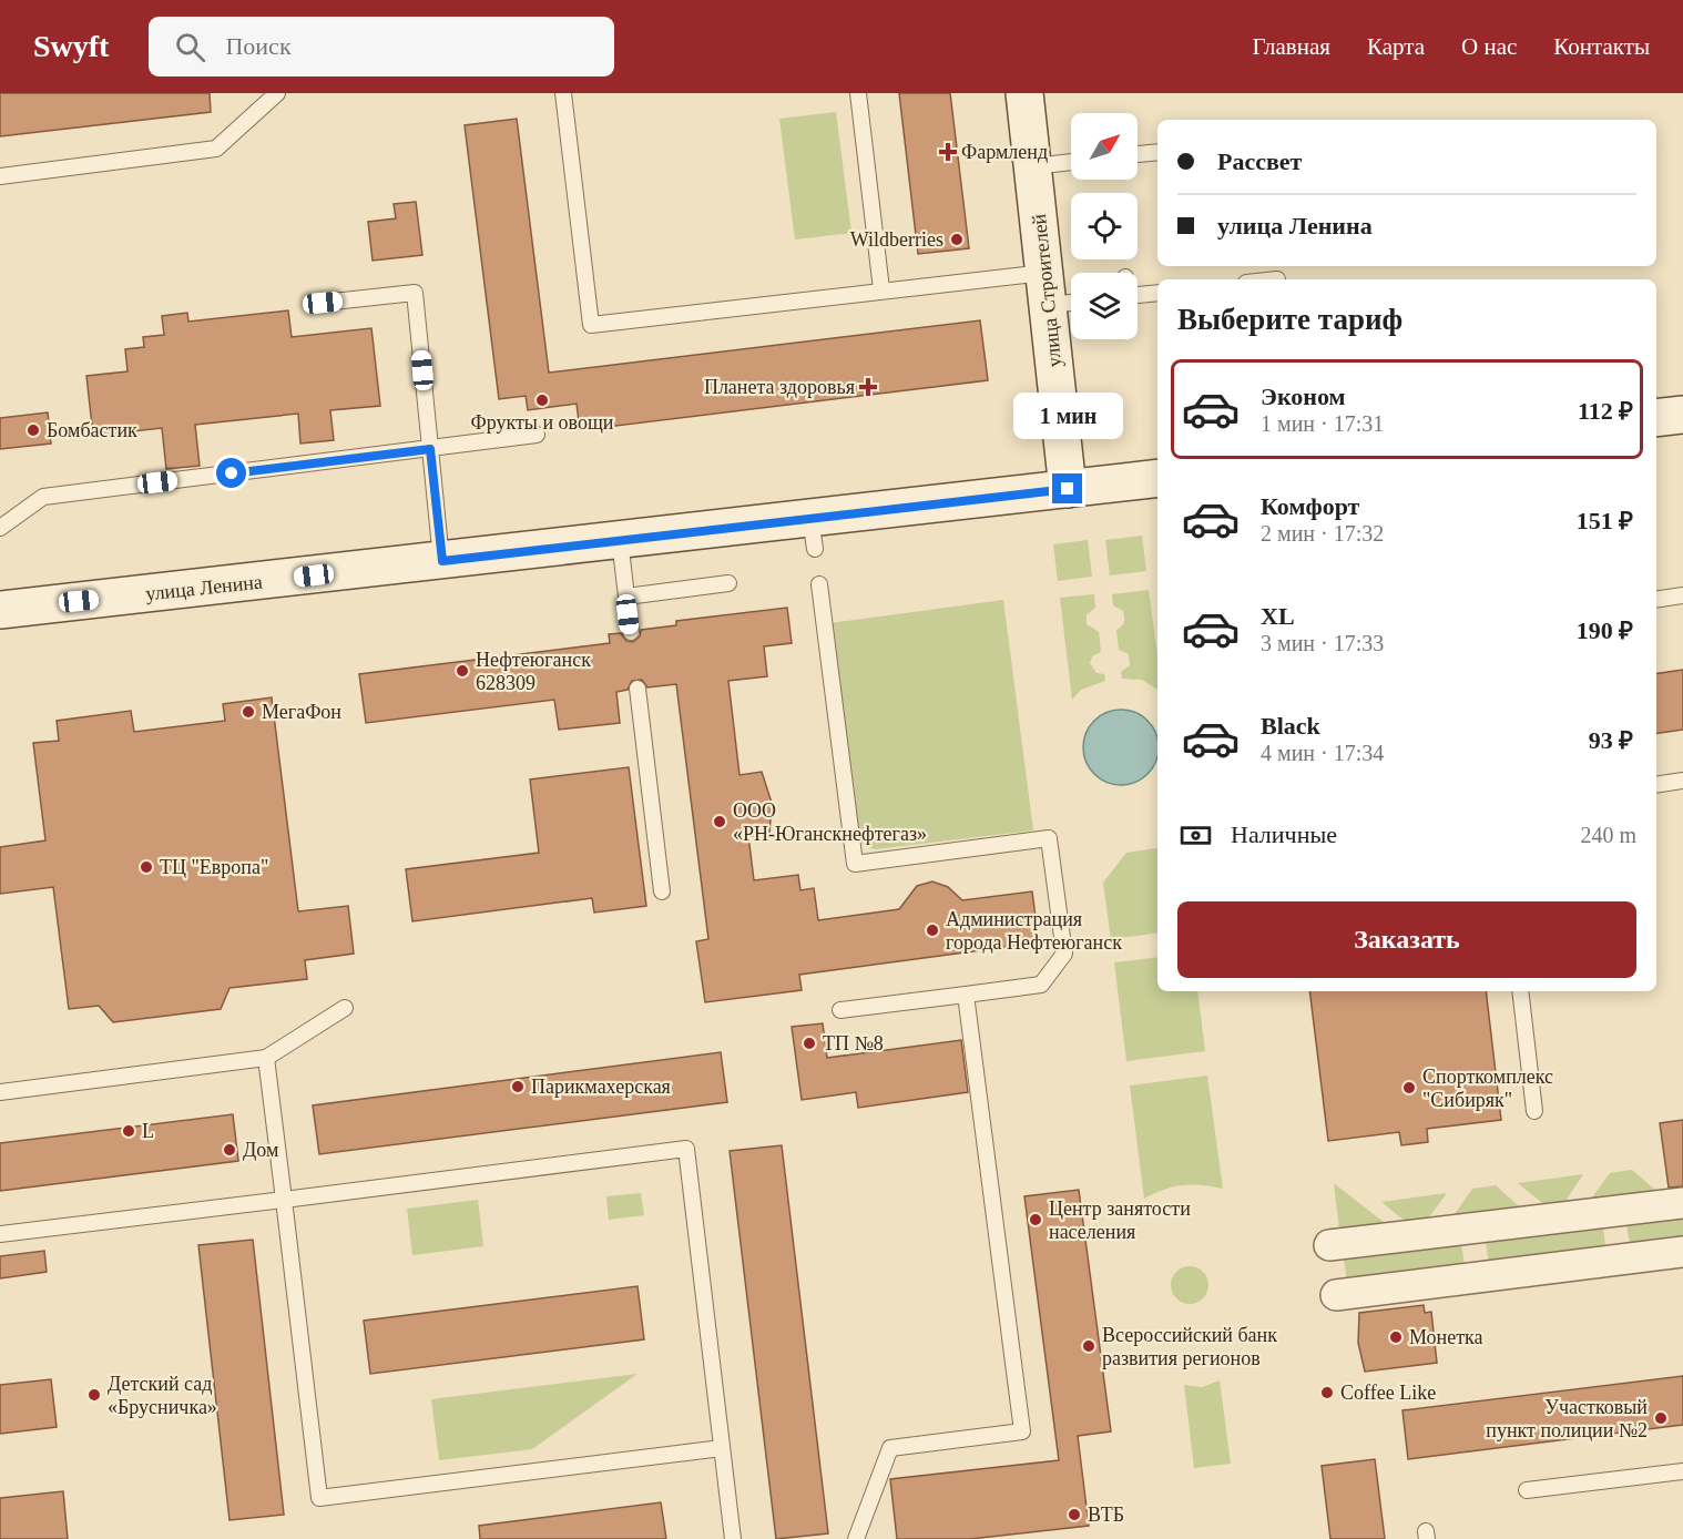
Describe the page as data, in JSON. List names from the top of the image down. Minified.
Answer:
{"streets":{"main road":["улица Строителей","улица Ленина"]},"crossings":[["улица Строителей","улица Ленина"]],"places":{"health":["Фармленд","Планета здоровья"],"other":["Wildberries","Фрукты и овощи","Бомбастик","Нефтеюганск 628309","МегаФон","ООО «РН-Юганскнефтегаз»","ТЦ \"Европа\"","Администрация города Нефтеюганск","ТП №8","Парикмахерская","Спорткомплекс \"Сибиряк\"","L","Дом","Центр занятости населения","Монетка","Всероссийский банк развития регионов","Coffee Like","Детский сад «Брусничка»","Участковый пункт полиции №2","ВТБ"]},"north":"top right","page":{"header":"Swyft","search":"Поиск","nav":["Главная","Карта","О нас","Контакты"],"banner":["Рассвет","улица Ленина"],"heading":"Выберите тариф","list":[{"name":"Эконом","note":"1 мин · 17:31","value":"112 ₽"},{"name":"Комфорт","note":"2 мин · 17:32","value":"151 ₽"},{"name":"XL","note":"3 мин · 17:33","value":"190 ₽"},{"name":"Black","note":"4 мин · 17:34","value":"93 ₽"}],"bubble":"1 мин","pay":["Наличные","240 m"],"buttons":"Заказать"}}
